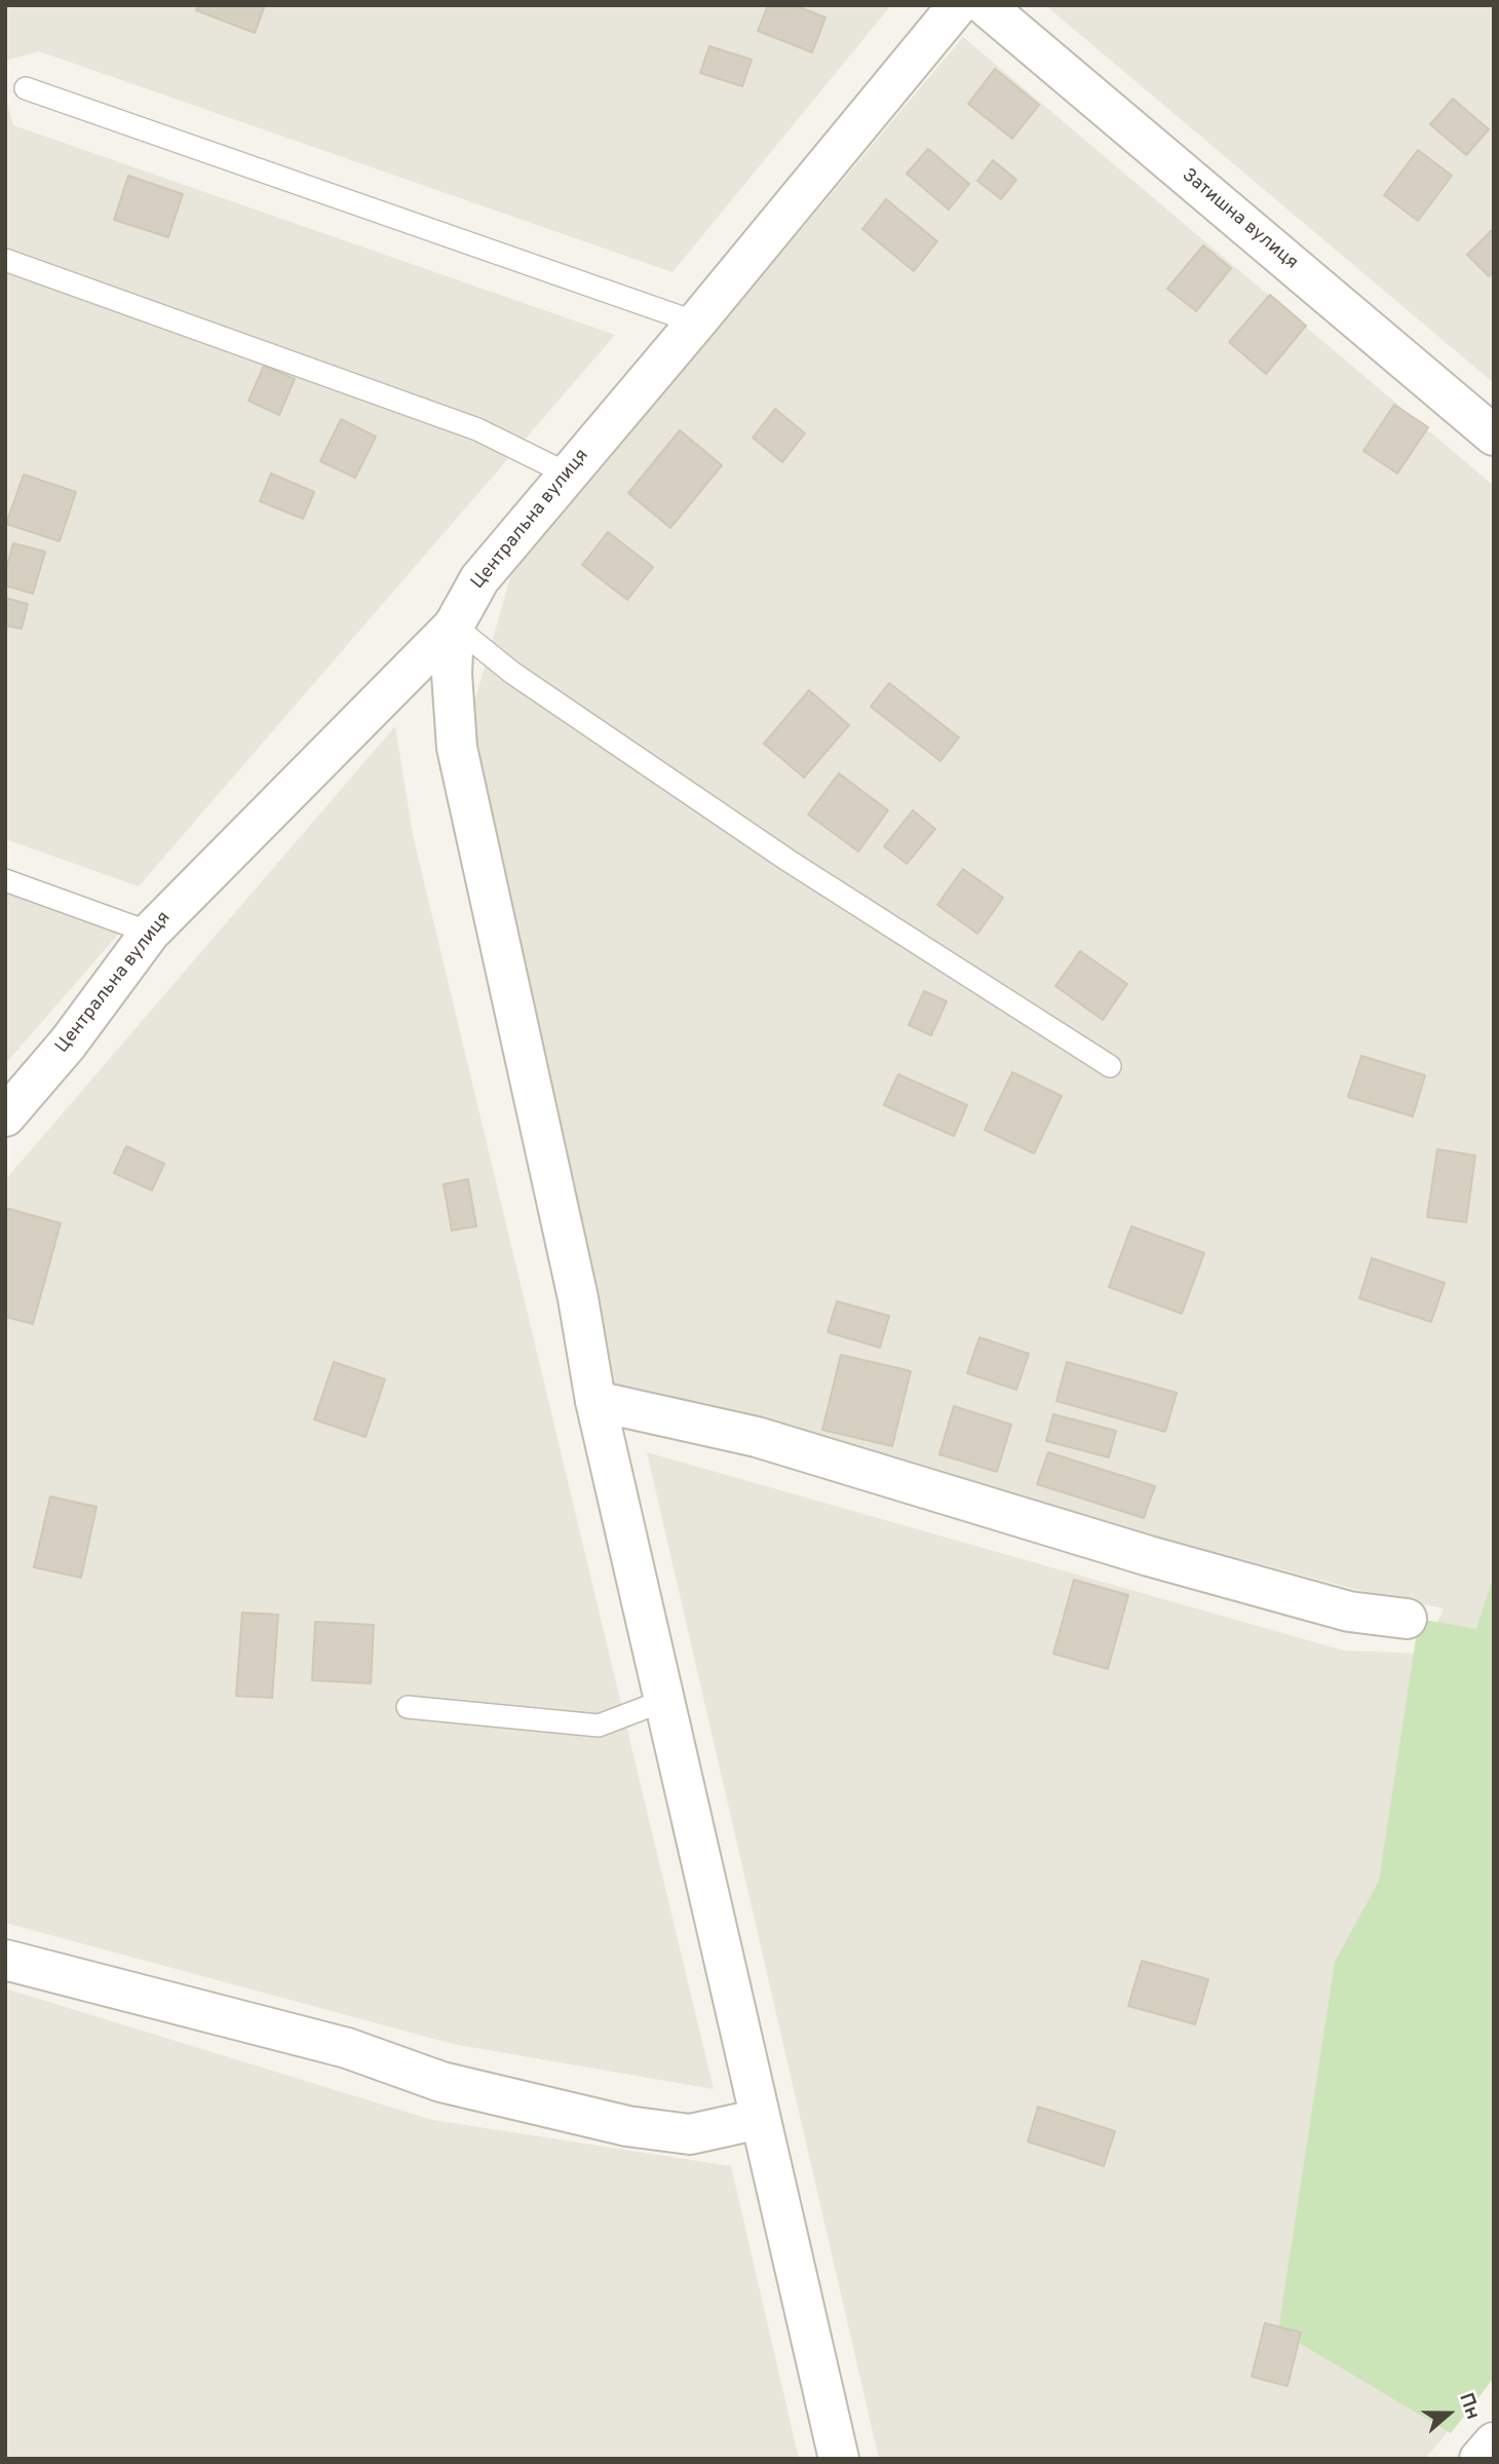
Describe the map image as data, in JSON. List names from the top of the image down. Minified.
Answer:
{"streets":{"street":["Затишна вулиця","Центральна вулиця"]},"north":"right"}
